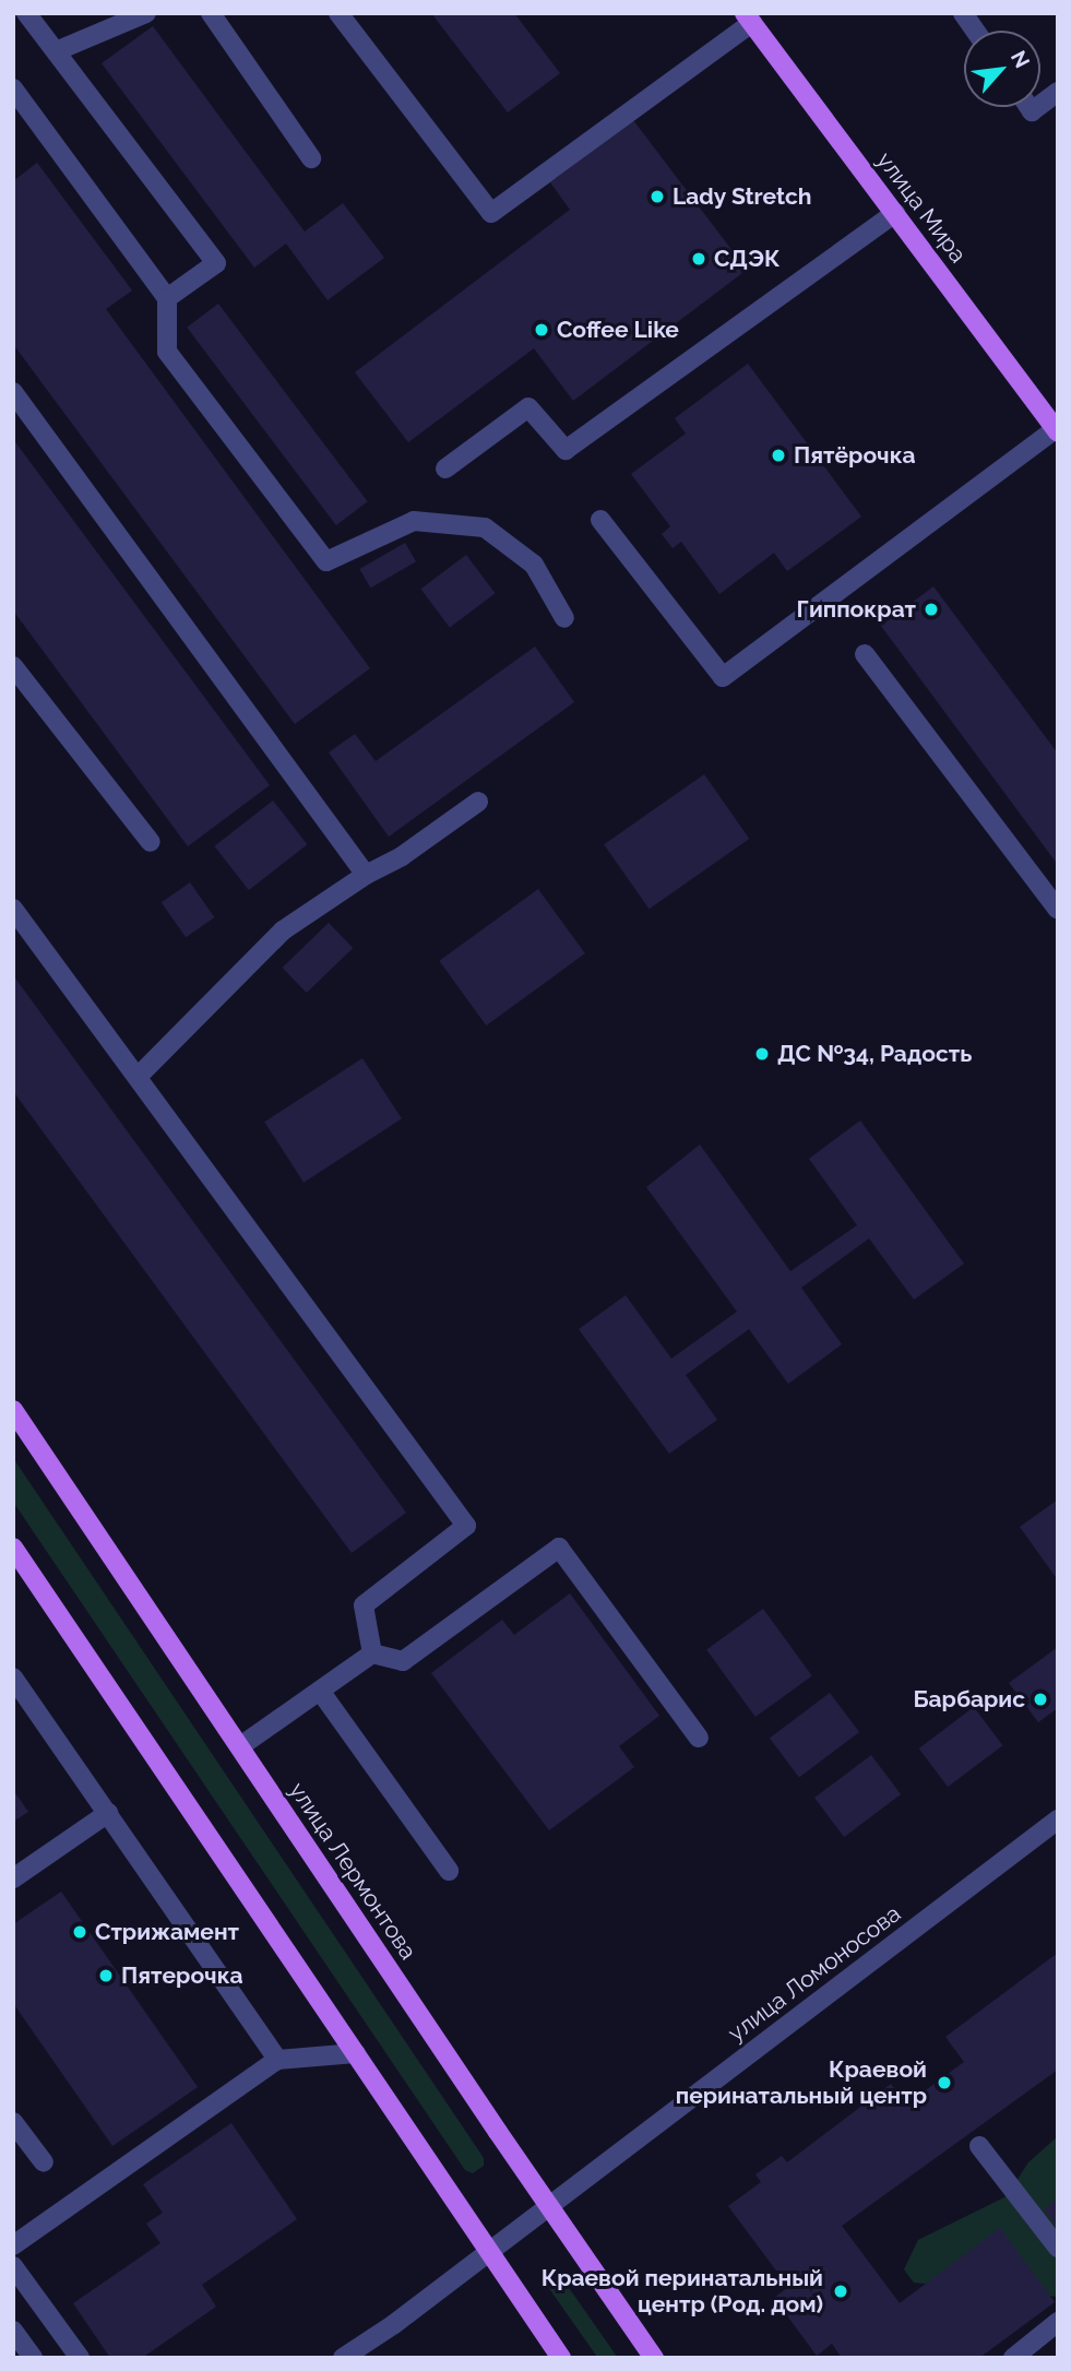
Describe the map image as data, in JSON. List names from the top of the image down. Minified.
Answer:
{"streets":{"main road":["улица Мира","улица Лермонтова"],"street":["улица Ломоносова"]},"crossings":[["улица Лермонтова","улица Ломоносова"]],"places":["Lady Stretch","СДЭК","Coffee Like","Пятёрочка","Гиппократ","ДС №34, Радость","Барбарис","Стрижамент","Пятерочка","Краевой перинатальный центр","Краевой перинатальный центр (Род. дом)"],"north":"top right"}
